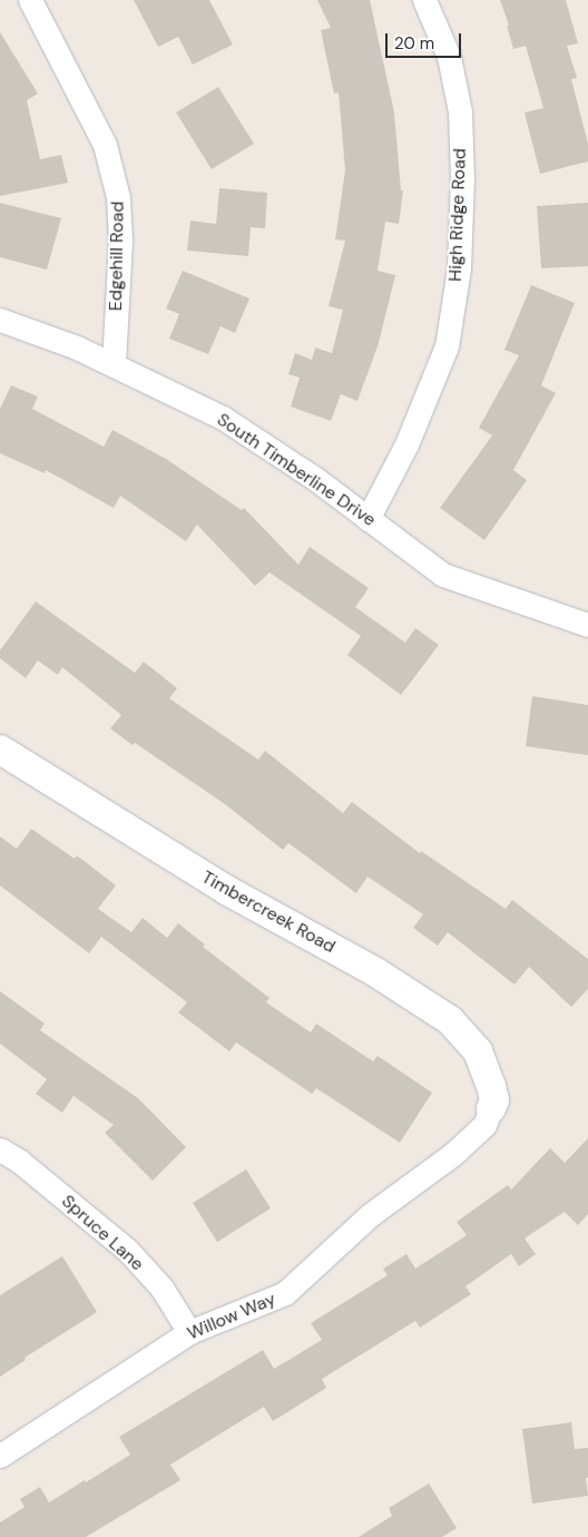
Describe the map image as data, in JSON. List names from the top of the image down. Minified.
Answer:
{"streets":{"street":["High Ridge Road","Edgehill Road","South Timberline Drive","Timbercreek Road","Spruce Lane","Willow Way"]},"crossings":[["High Ridge Road","South Timberline Drive"],["Edgehill Road","South Timberline Drive"],["Timbercreek Road","Willow Way"],["Spruce Lane","Willow Way"]],"scale_bar":"20 m"}
